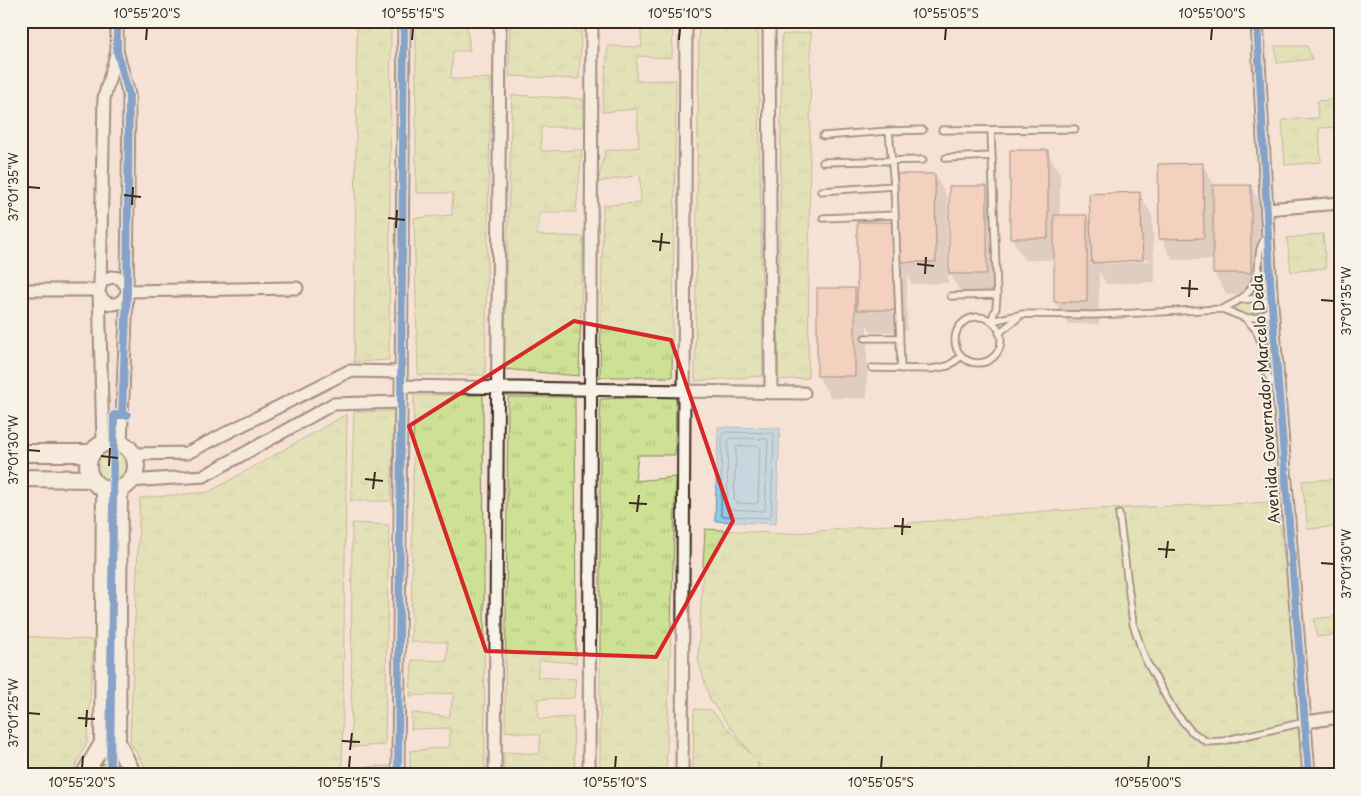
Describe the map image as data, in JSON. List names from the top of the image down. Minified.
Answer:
{"streets":{"street":["Avenida Governador Marcelo Deda"]},"coordinates":["10°55'20\"S","10°55'15\"S","10°55'10\"S","10°55'05\"S","10°55'00\"S","37°01'35\"W","37°01'30\"W","37°01'25\"W"]}
